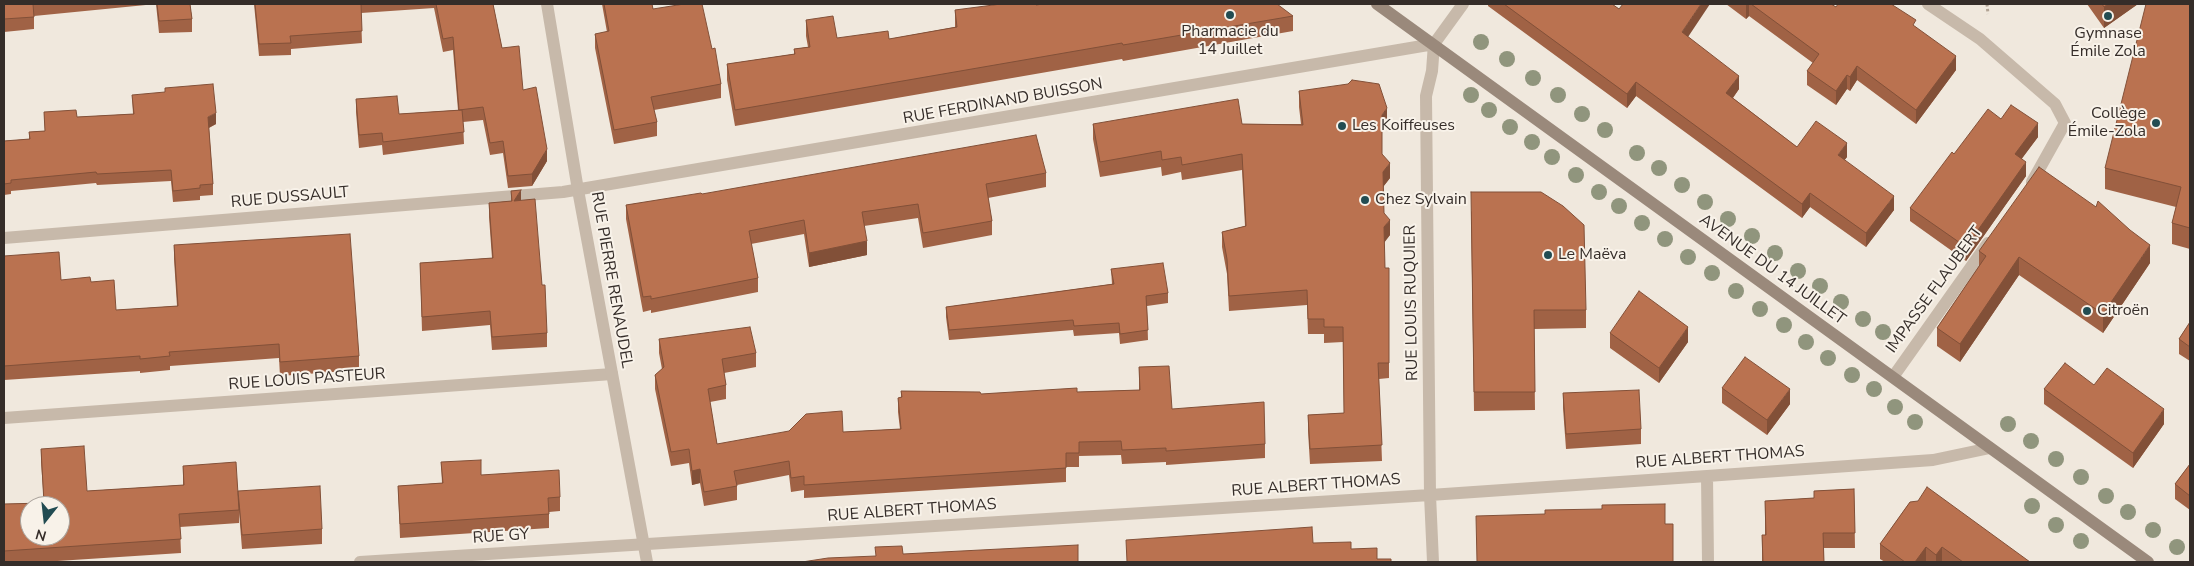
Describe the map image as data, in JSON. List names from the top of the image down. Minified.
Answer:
{"streets":{"main road":["AVENUE DU 14 JUILLET"],"street":["RUE FERDINAND BUISSON","RUE DUSSAULT","RUE PIERRE RENAUDEL","IMPASSE FLAUBERT","RUE LOUIS RUQUIER","RUE LOUIS PASTEUR","RUE ALBERT THOMAS","RUE GY"]},"crossings":[["RUE FERDINAND BUISSON","RUE DUSSAULT"],["RUE FERDINAND BUISSON","AVENUE DU 14 JUILLET"],["RUE FERDINAND BUISSON","RUE PIERRE RENAUDEL"],["RUE FERDINAND BUISSON","RUE LOUIS RUQUIER"],["RUE DUSSAULT","RUE PIERRE RENAUDEL"],["AVENUE DU 14 JUILLET","IMPASSE FLAUBERT"],["AVENUE DU 14 JUILLET","RUE LOUIS RUQUIER"],["AVENUE DU 14 JUILLET","RUE ALBERT THOMAS"],["RUE PIERRE RENAUDEL","RUE LOUIS PASTEUR"],["RUE PIERRE RENAUDEL","RUE ALBERT THOMAS"],["RUE PIERRE RENAUDEL","RUE GY"],["RUE LOUIS RUQUIER","RUE ALBERT THOMAS"],["RUE ALBERT THOMAS","RUE GY"]],"places":["Pharmacie du 14 Juillet","Gymnase Émile Zola","Collège Émile-Zola","Les Koiffeuses","Chez Sylvain","Le Maëva","Citroën"],"north":"bottom"}
